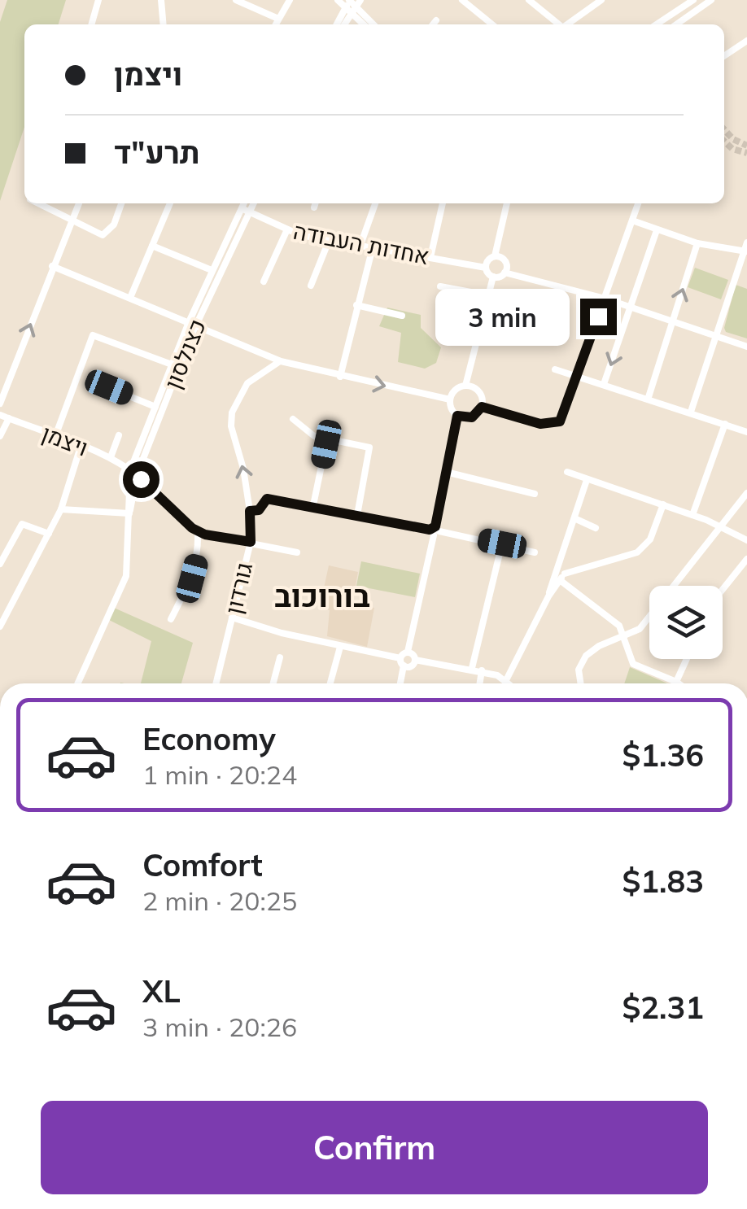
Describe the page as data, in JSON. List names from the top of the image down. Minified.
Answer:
{"streets":{"street":["אחדות העבודה","כצנלסון","ויצמן","גורדון"]},"crossings":[["אחדות העבודה","כצנלסון"],["כצנלסון","ויצמן"]],"one_way":["גורדון"],"districts":["בורוכוב"],"page":{"banner":["ויצמן","תרע\"ד"],"bubble":"3 min","list":[{"name":"Economy","note":"1 min · 20:24","value":"$1.36"},{"name":"Comfort","note":"2 min · 20:25","value":"$1.83"},{"name":"XL","note":"3 min · 20:26","value":"$2.31"}],"buttons":"Confirm"}}
